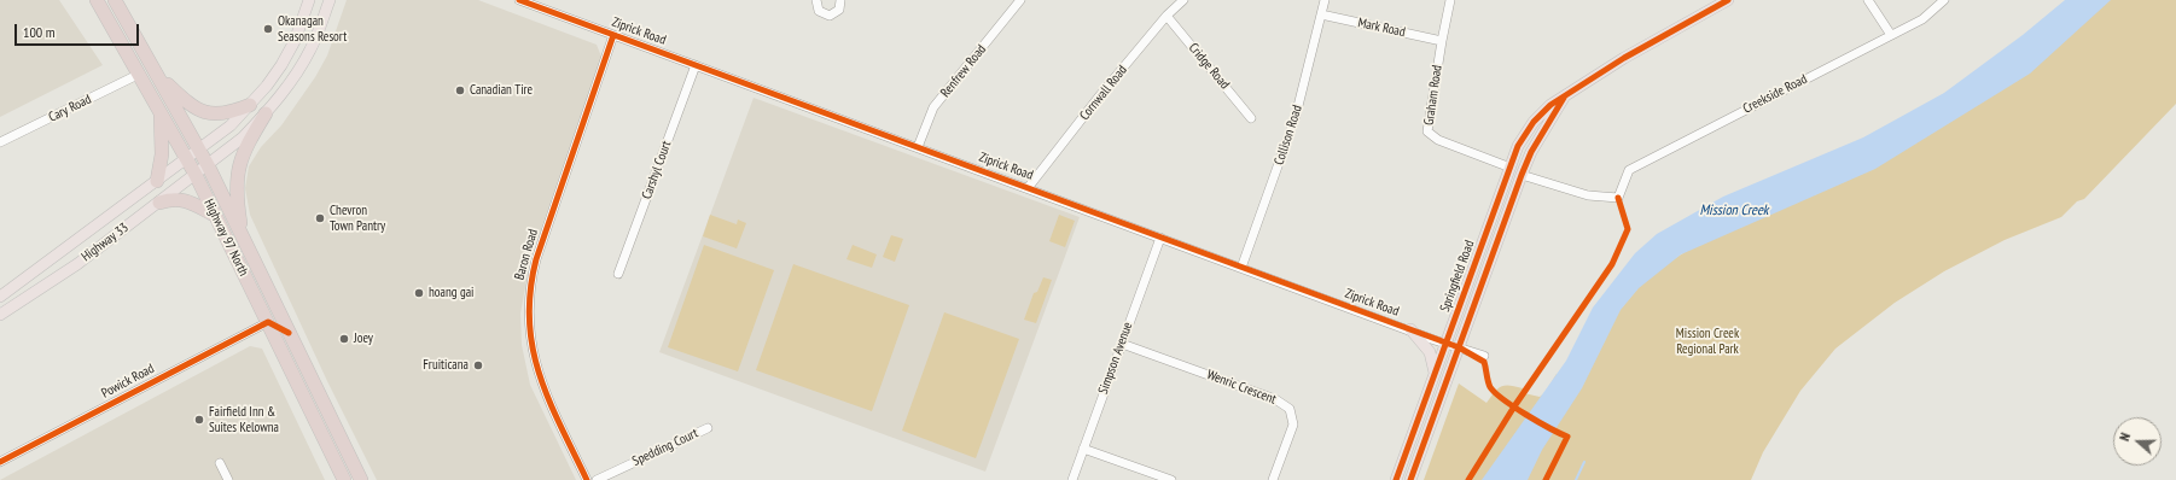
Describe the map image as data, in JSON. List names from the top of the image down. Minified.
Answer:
{"streets":{"highway":["Highway 97 North"],"main road":["Highway 33","Springfield Road"],"street":["Mark Road","Ziprick Road","Cridge Road","Renfrew Road","Cornwall Road","Creekside Road","Graham Road","Cary Road","Collison Road","Carshyl Court","Baron Road","Simpson Avenue","Powick Road","Wenric Crescent","Spedding Court"]},"crossings":[["Mark Road","Graham Road"],["Mark Road","Collison Road"],["Ziprick Road","Renfrew Road"],["Ziprick Road","Cornwall Road"],["Ziprick Road","Collison Road"],["Ziprick Road","Carshyl Court"],["Ziprick Road","Baron Road"],["Ziprick Road","Springfield Road"],["Ziprick Road","Simpson Avenue"],["Cridge Road","Cornwall Road"],["Creekside Road","Springfield Road"],["Graham Road","Springfield Road"],["Cary Road","Highway 97 North"],["Highway 97 North","Highway 33"],["Highway 97 North","Powick Road"],["Simpson Avenue","Wenric Crescent"]],"water":["Mission Creek"],"parks":["Mission Creek Regional Park"],"places":["Okanagan Seasons Resort","Canadian Tire","Chevron Town Pantry","hoang gai","Joey","Fruiticana","Fairfield Inn & Suites Kelowna"],"scale_bar":"100 m","north":"left"}
